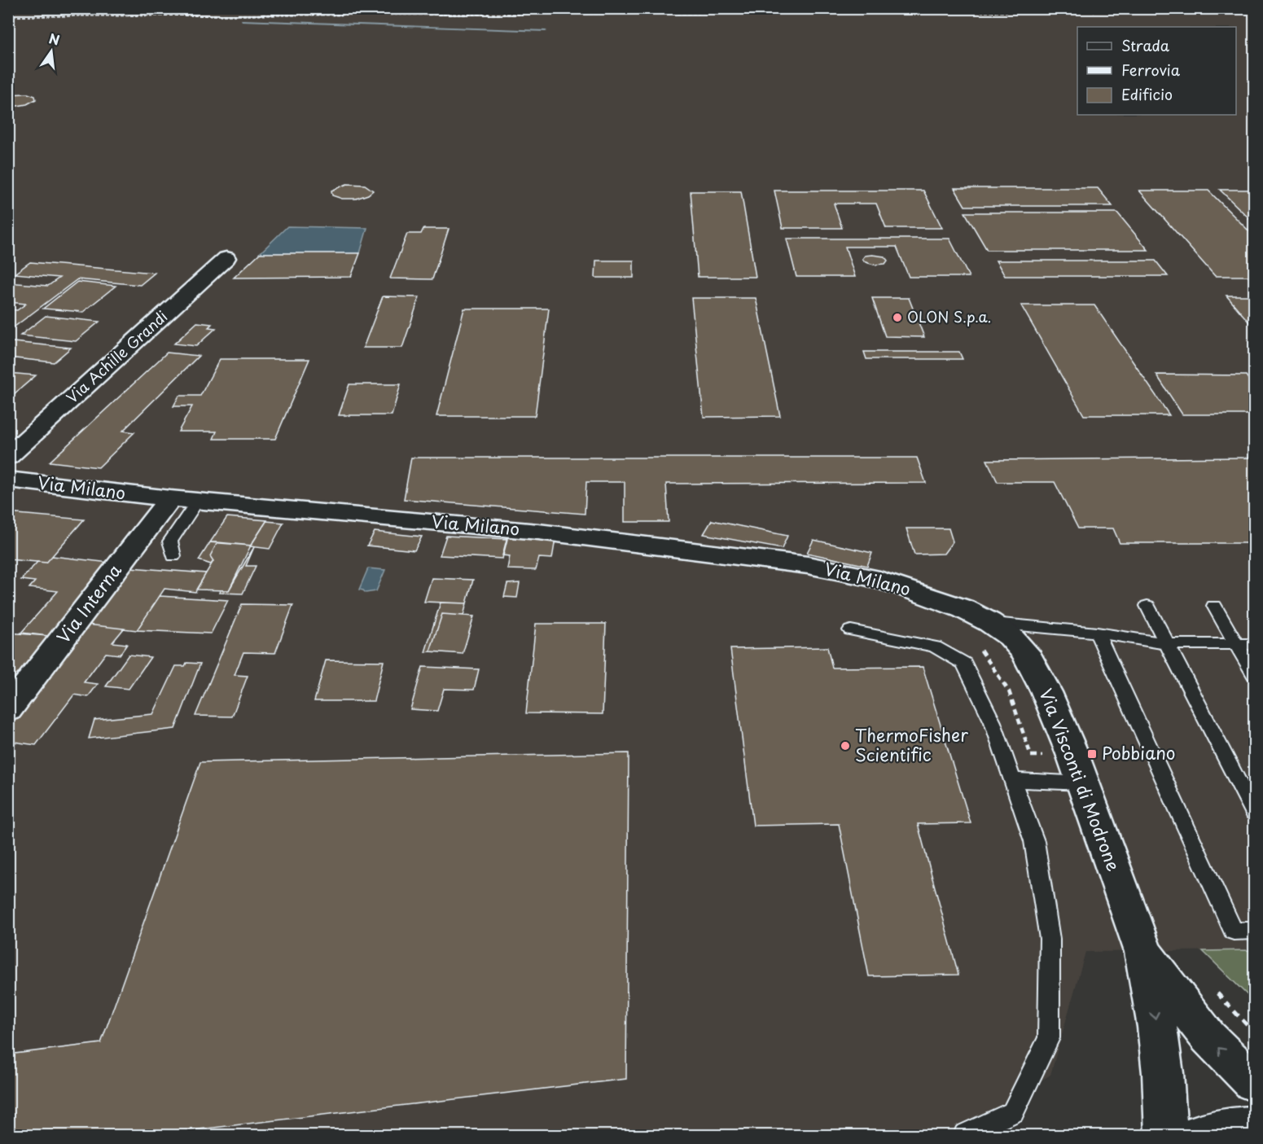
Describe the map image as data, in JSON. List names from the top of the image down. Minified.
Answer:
{"streets":{"street":["Via Achille Grandi","Via Milano","Via Interna","Via Visconti di Modrone"]},"crossings":[["Via Milano","Via Interna"],["Via Milano","Via Visconti di Modrone"]],"places":{"other":["OLON S.p.a.","ThermoFisher Scientific"],"transit":["Pobbiano"]},"legend":["Strada","Ferrovia","Edificio"],"north":"top"}
